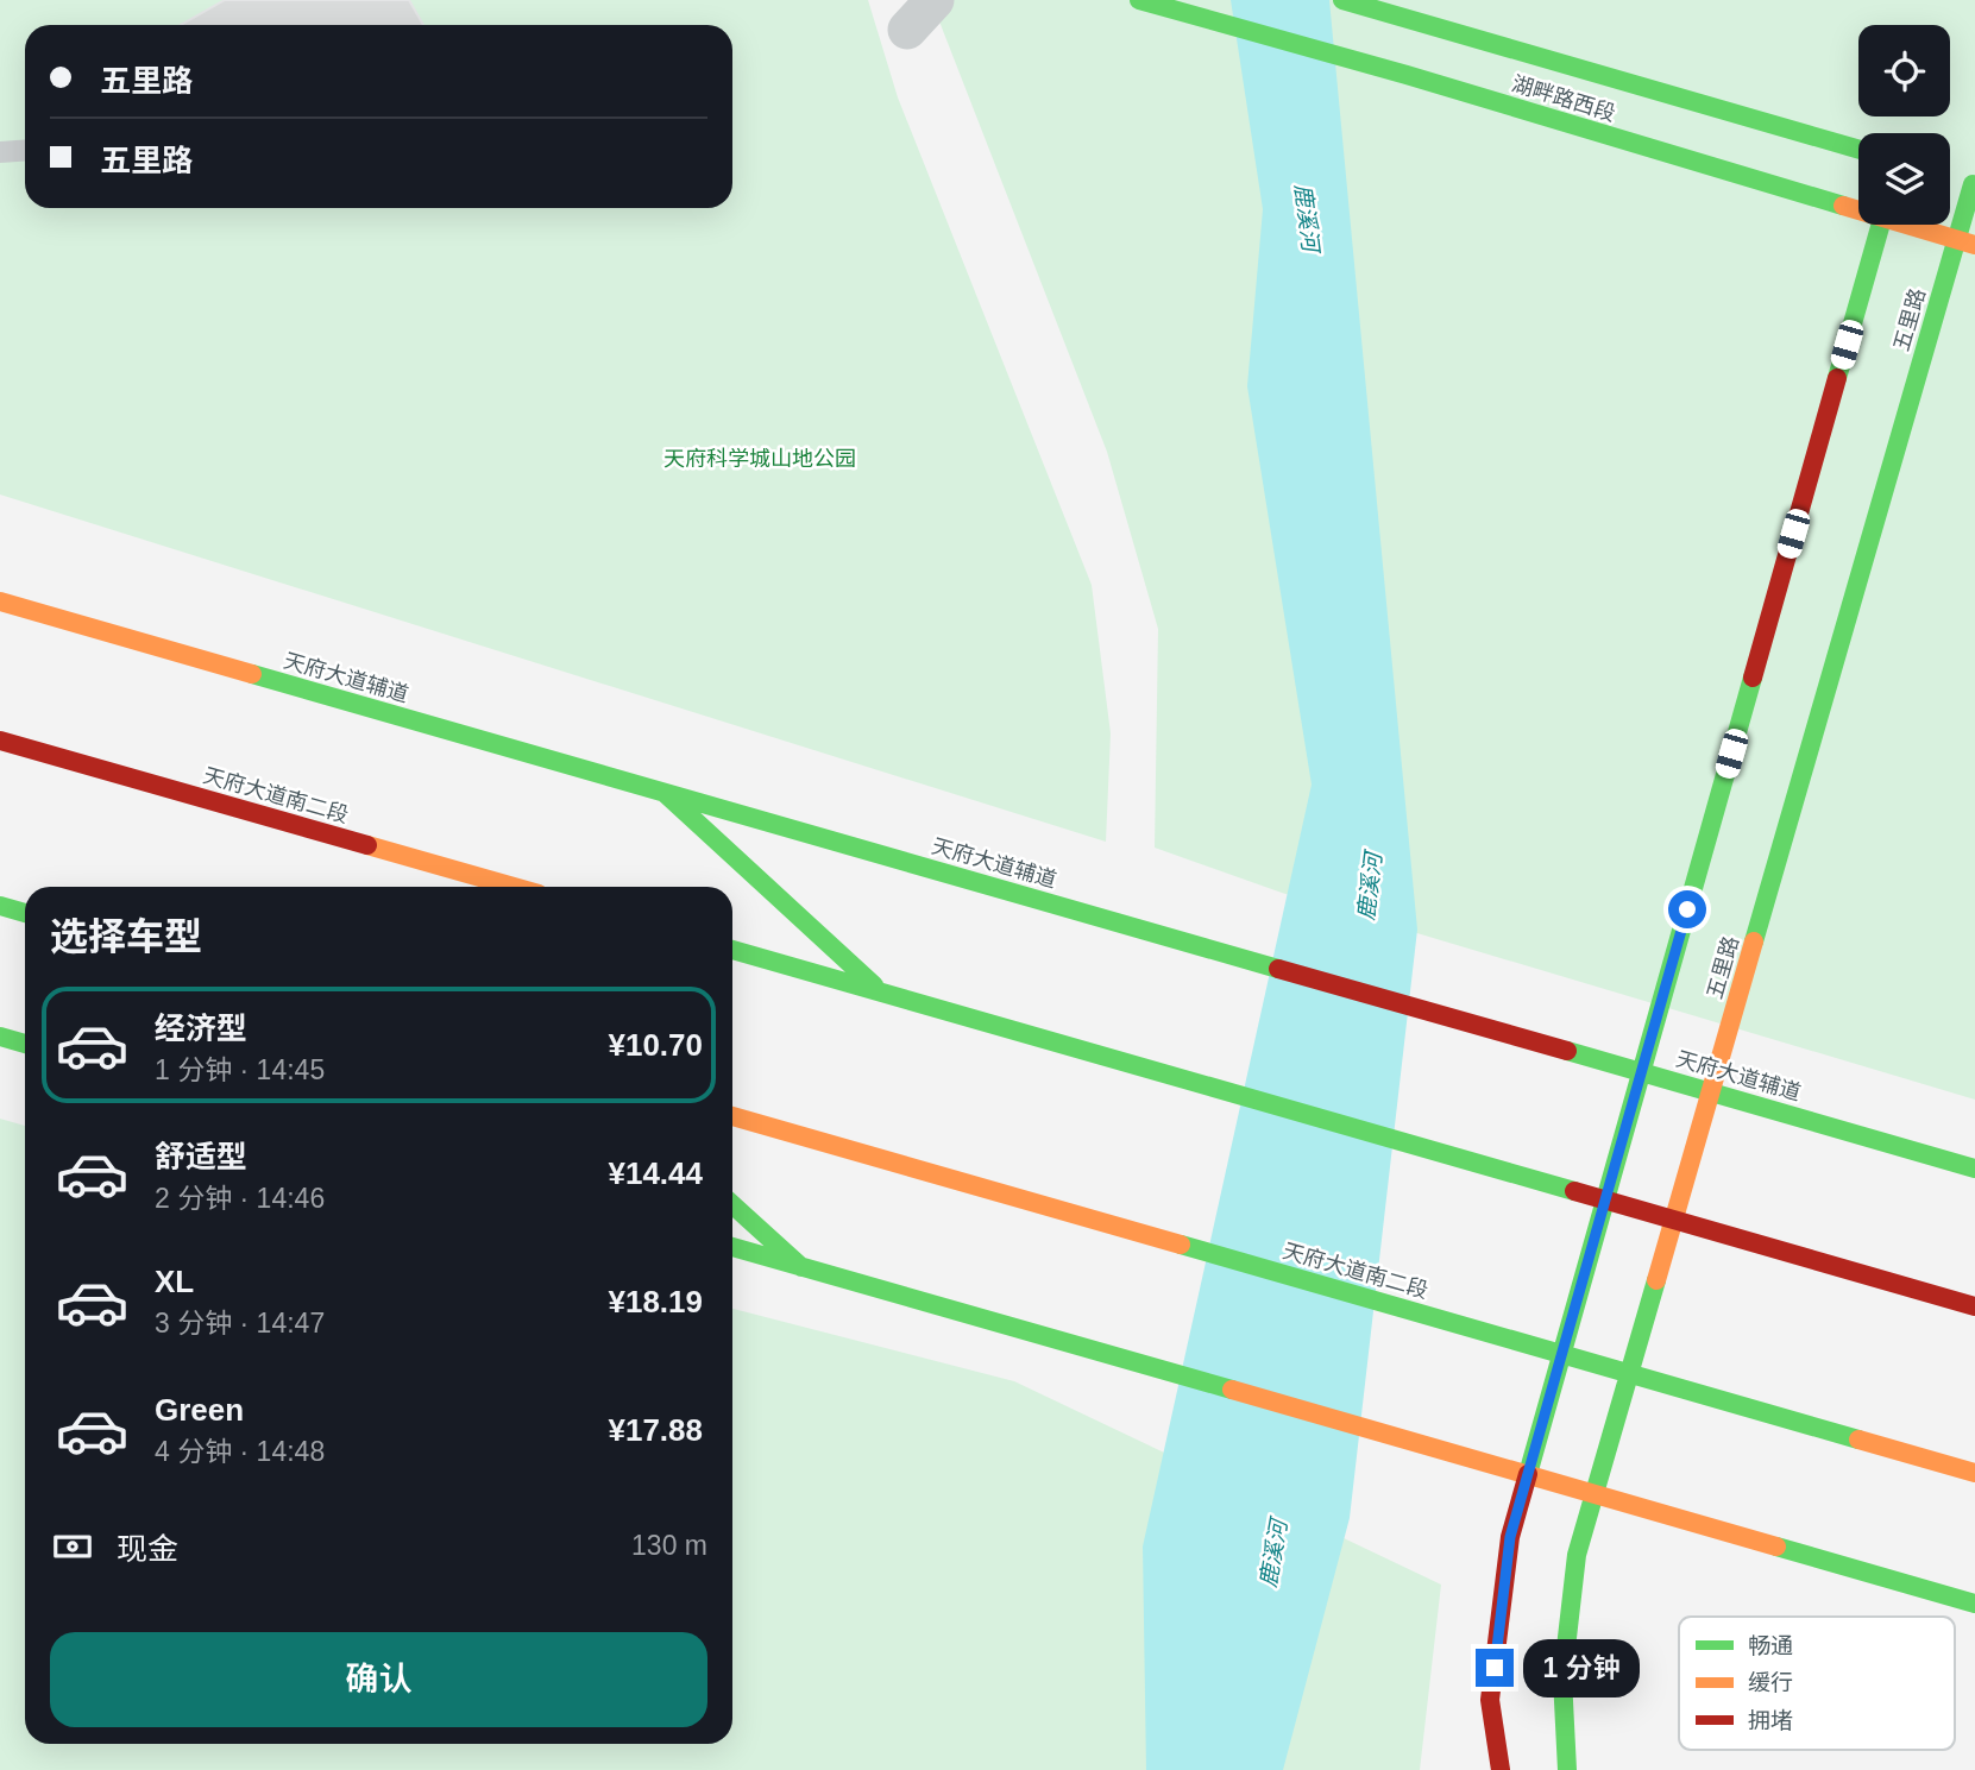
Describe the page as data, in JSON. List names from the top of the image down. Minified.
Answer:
{"streets":{"main road":["湖畔路西段","五里路","天府大道辅道","天府大道南二段"]},"crossings":[["湖畔路西段","五里路"]],"water":["鹿溪河"],"parks":["天府科学城山地公园"],"legend":["畅通","缓行","拥堵"],"page":{"banner":["五里路","五里路"],"heading":"选择车型","list":[{"name":"经济型","note":"1 分钟 · 14:45","value":"¥10.70"},{"name":"舒适型","note":"2 分钟 · 14:46","value":"¥14.44"},{"name":"XL","note":"3 分钟 · 14:47","value":"¥18.19"},{"name":"Green","note":"4 分钟 · 14:48","value":"¥17.88"}],"pay":["现金","130 m"],"buttons":"确认","bubble":"1 分钟"}}
